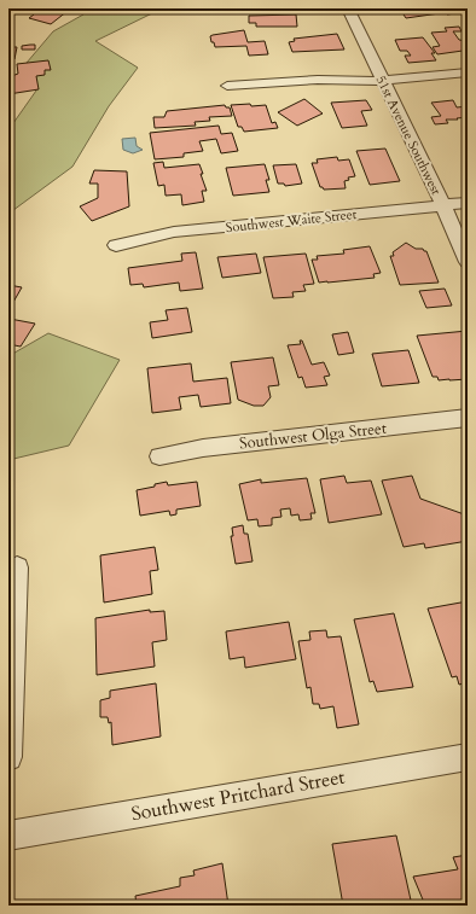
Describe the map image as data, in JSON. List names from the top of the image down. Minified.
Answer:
{"streets":{"street":["51st Avenue Southwest","Southwest Waite Street","Southwest Olga Street","Southwest Pritchard Street"]},"crossings":[["51st Avenue Southwest","Southwest Waite Street"]]}
